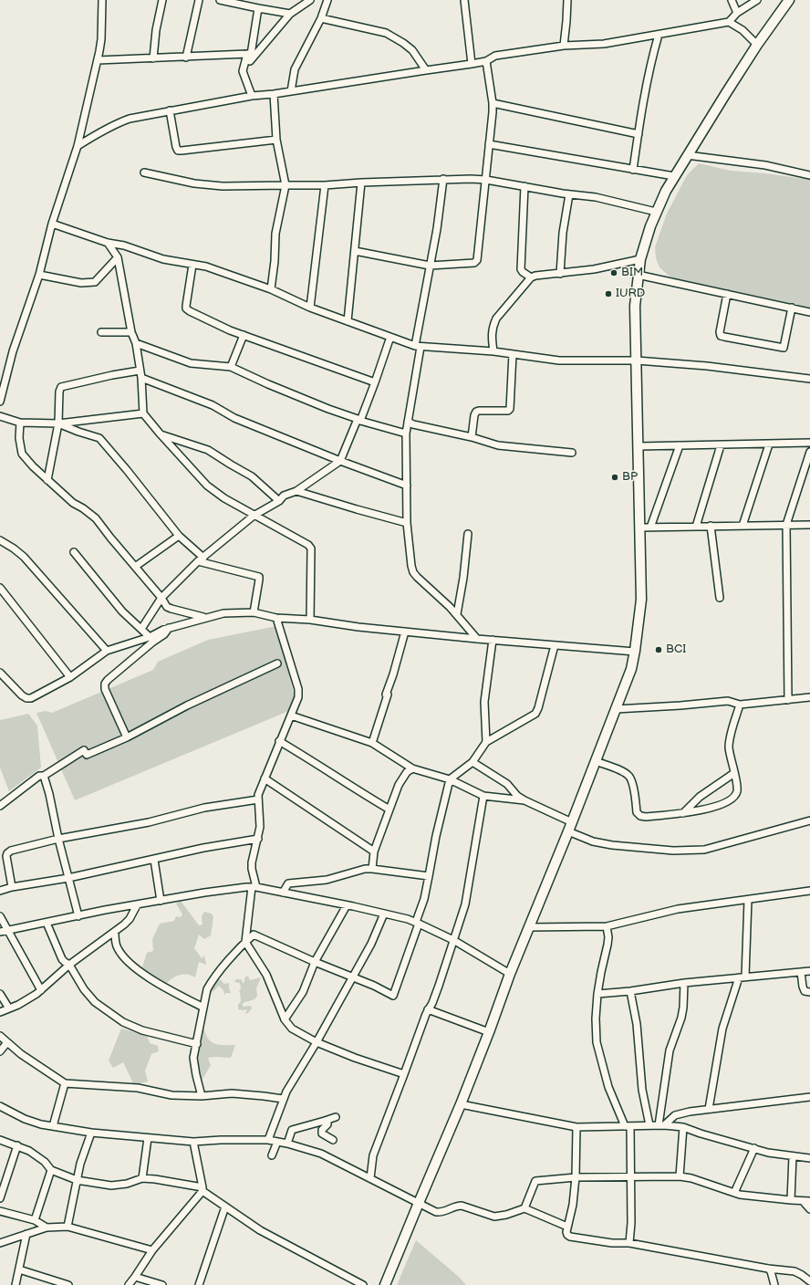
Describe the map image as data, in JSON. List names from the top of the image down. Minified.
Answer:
{"places":["BIM","IURD","BP","BCI"]}
